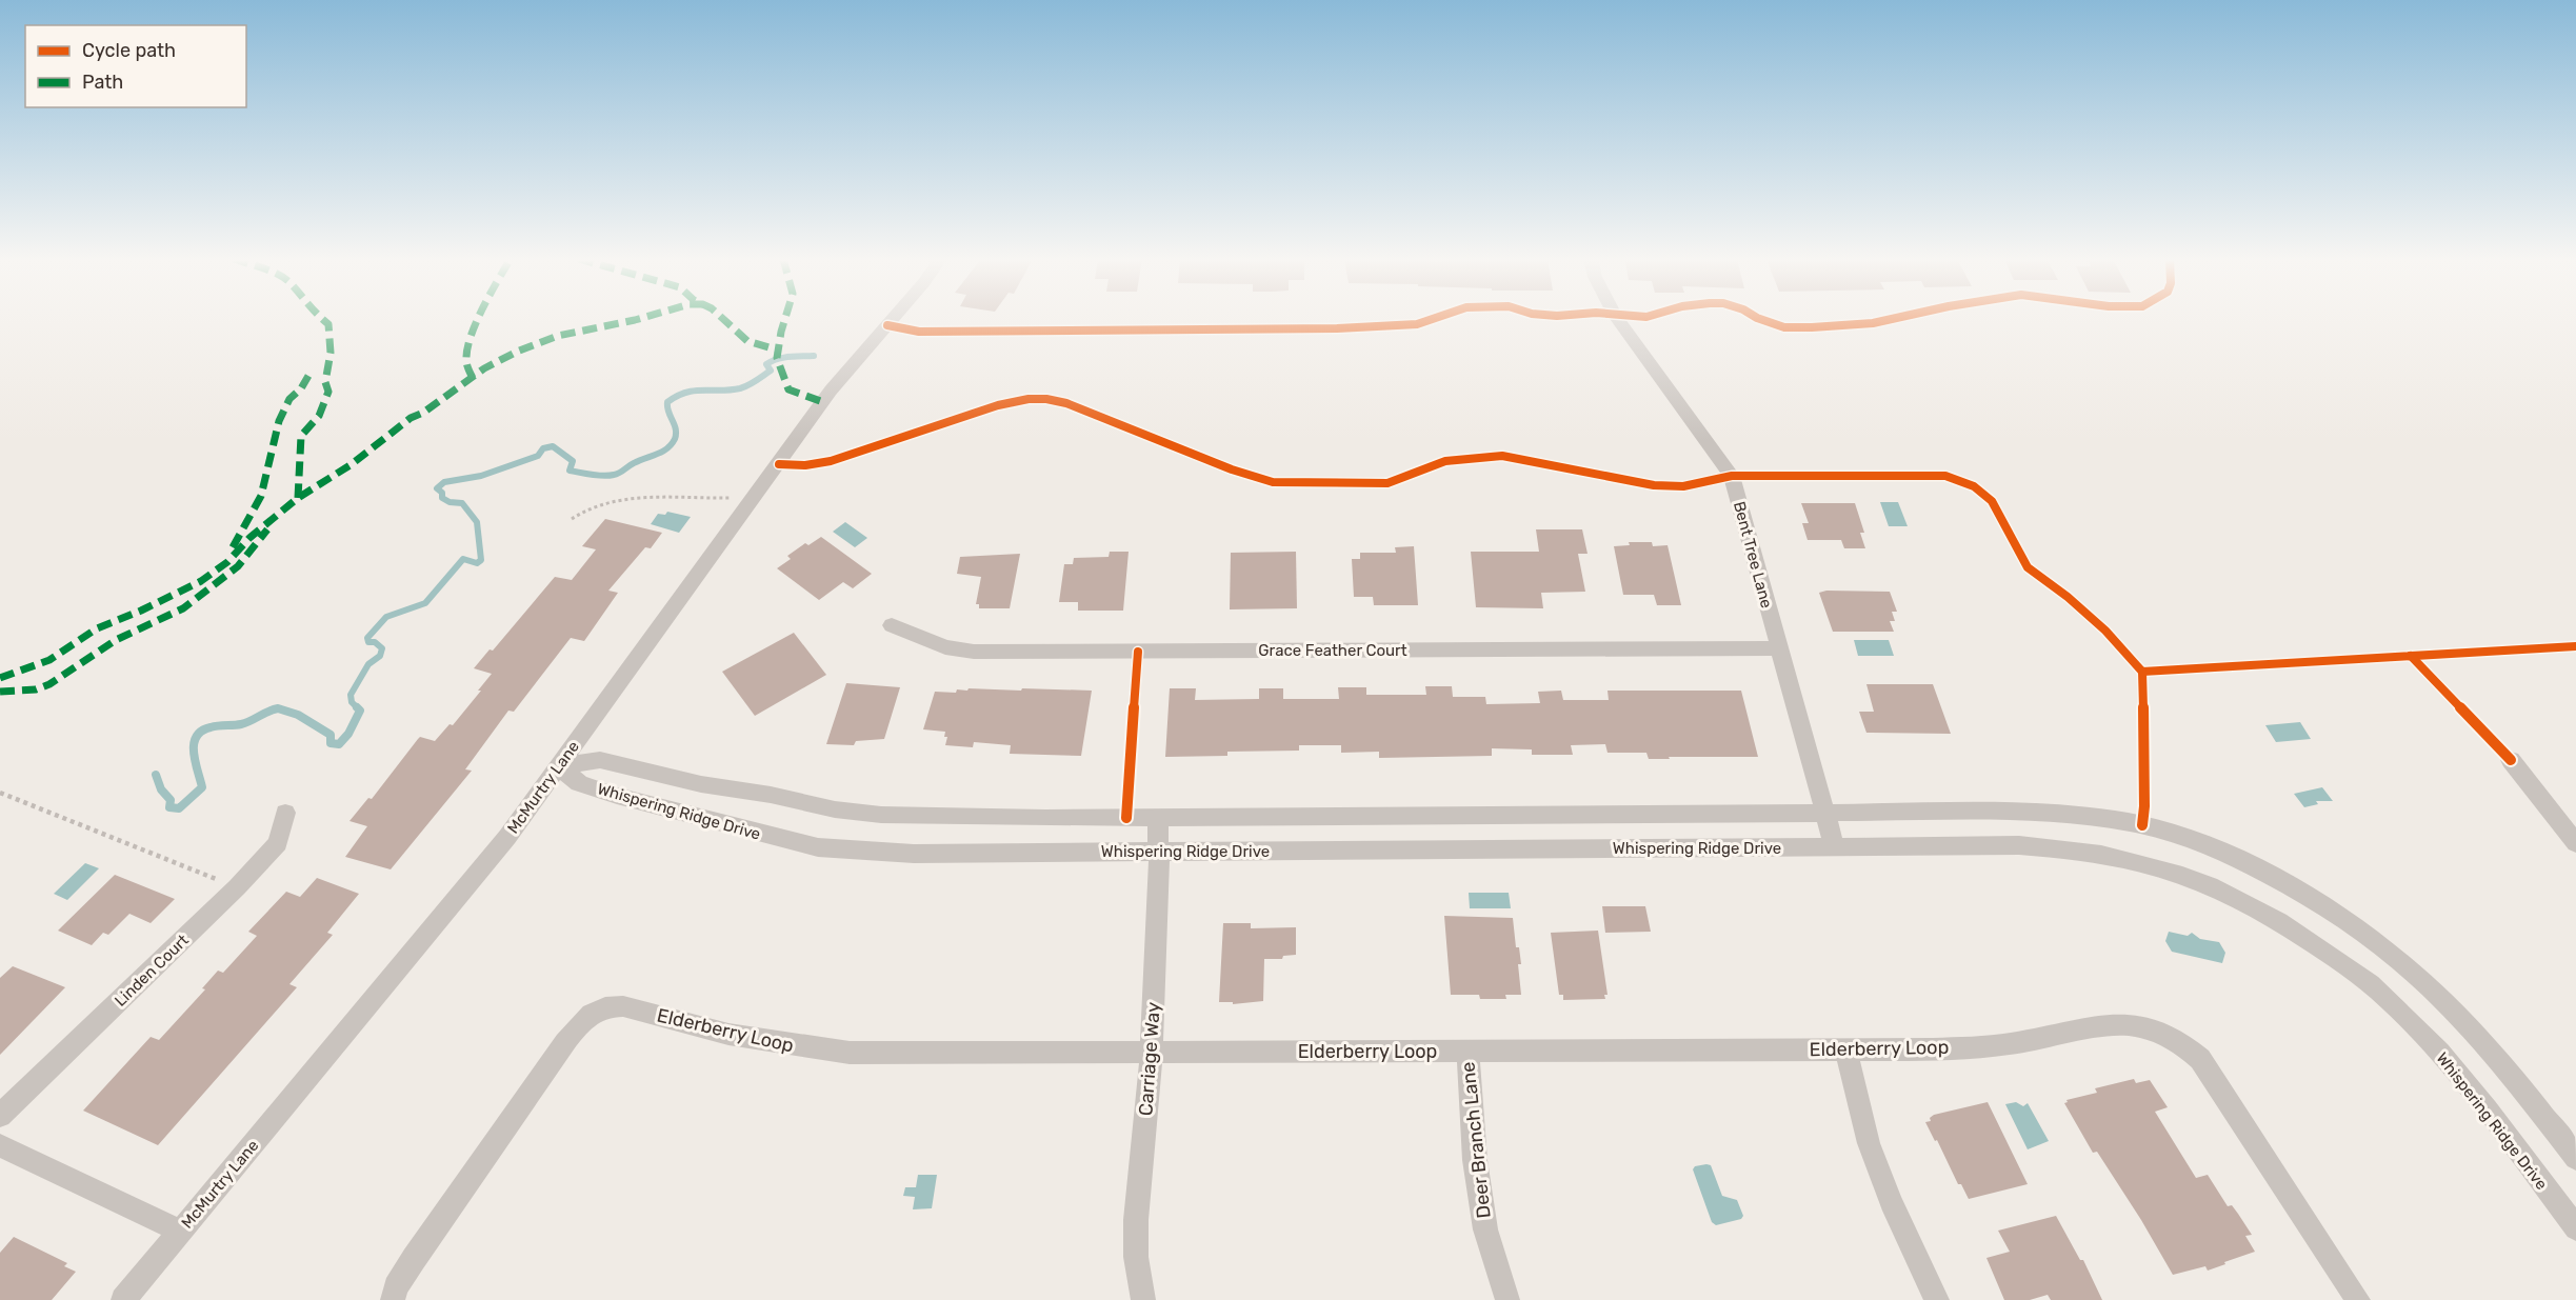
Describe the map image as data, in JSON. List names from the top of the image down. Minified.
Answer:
{"streets":{"street":["Bent Tree Lane","Grace Feather Court","McMurtry Lane","Whispering Ridge Drive","Linden Court","Elderberry Loop","Carriage Way","Deer Branch Lane"]},"crossings":[["Bent Tree Lane","Grace Feather Court"],["Bent Tree Lane","Whispering Ridge Drive"],["McMurtry Lane","Whispering Ridge Drive"],["Whispering Ridge Drive","Carriage Way"],["Elderberry Loop","Carriage Way"],["Elderberry Loop","Deer Branch Lane"]],"legend":["Cycle path","Path"]}
